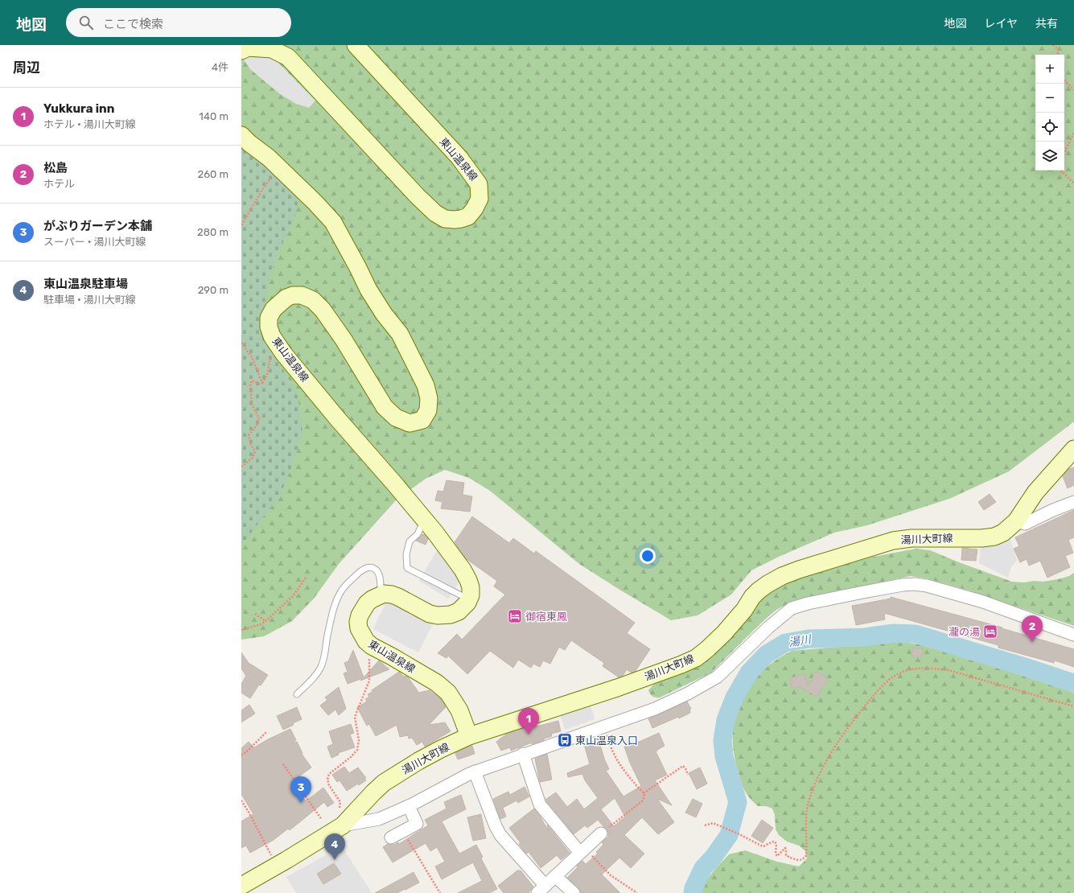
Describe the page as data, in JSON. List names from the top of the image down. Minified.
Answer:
{"streets":{"main road":["東山温泉線","湯川大町線"]},"crossings":[["東山温泉線","湯川大町線"]],"water":["湯川"],"places":{"hotel":["御宿東鳳","瀧の湯"],"bus stop":["東山温泉入口"]},"page":{"header":"地図","search":"ここで検索","nav":["地図","レイヤ","共有"],"heading":["周辺","4件"],"map_buttons":["+","−"],"list":[{"mark":"1","name":"Yukkura inn","note":"ホテル · 湯川大町線","value":"140 m"},{"mark":"2","name":"松島","note":"ホテル","value":"260 m"},{"mark":"3","name":"がぶりガーデン本舗","note":"スーパー · 湯川大町線","value":"280 m"},{"mark":"4","name":"東山温泉駐車場","note":"駐車場 · 湯川大町線","value":"290 m"}],"pins":["2","1","3","4"]}}
